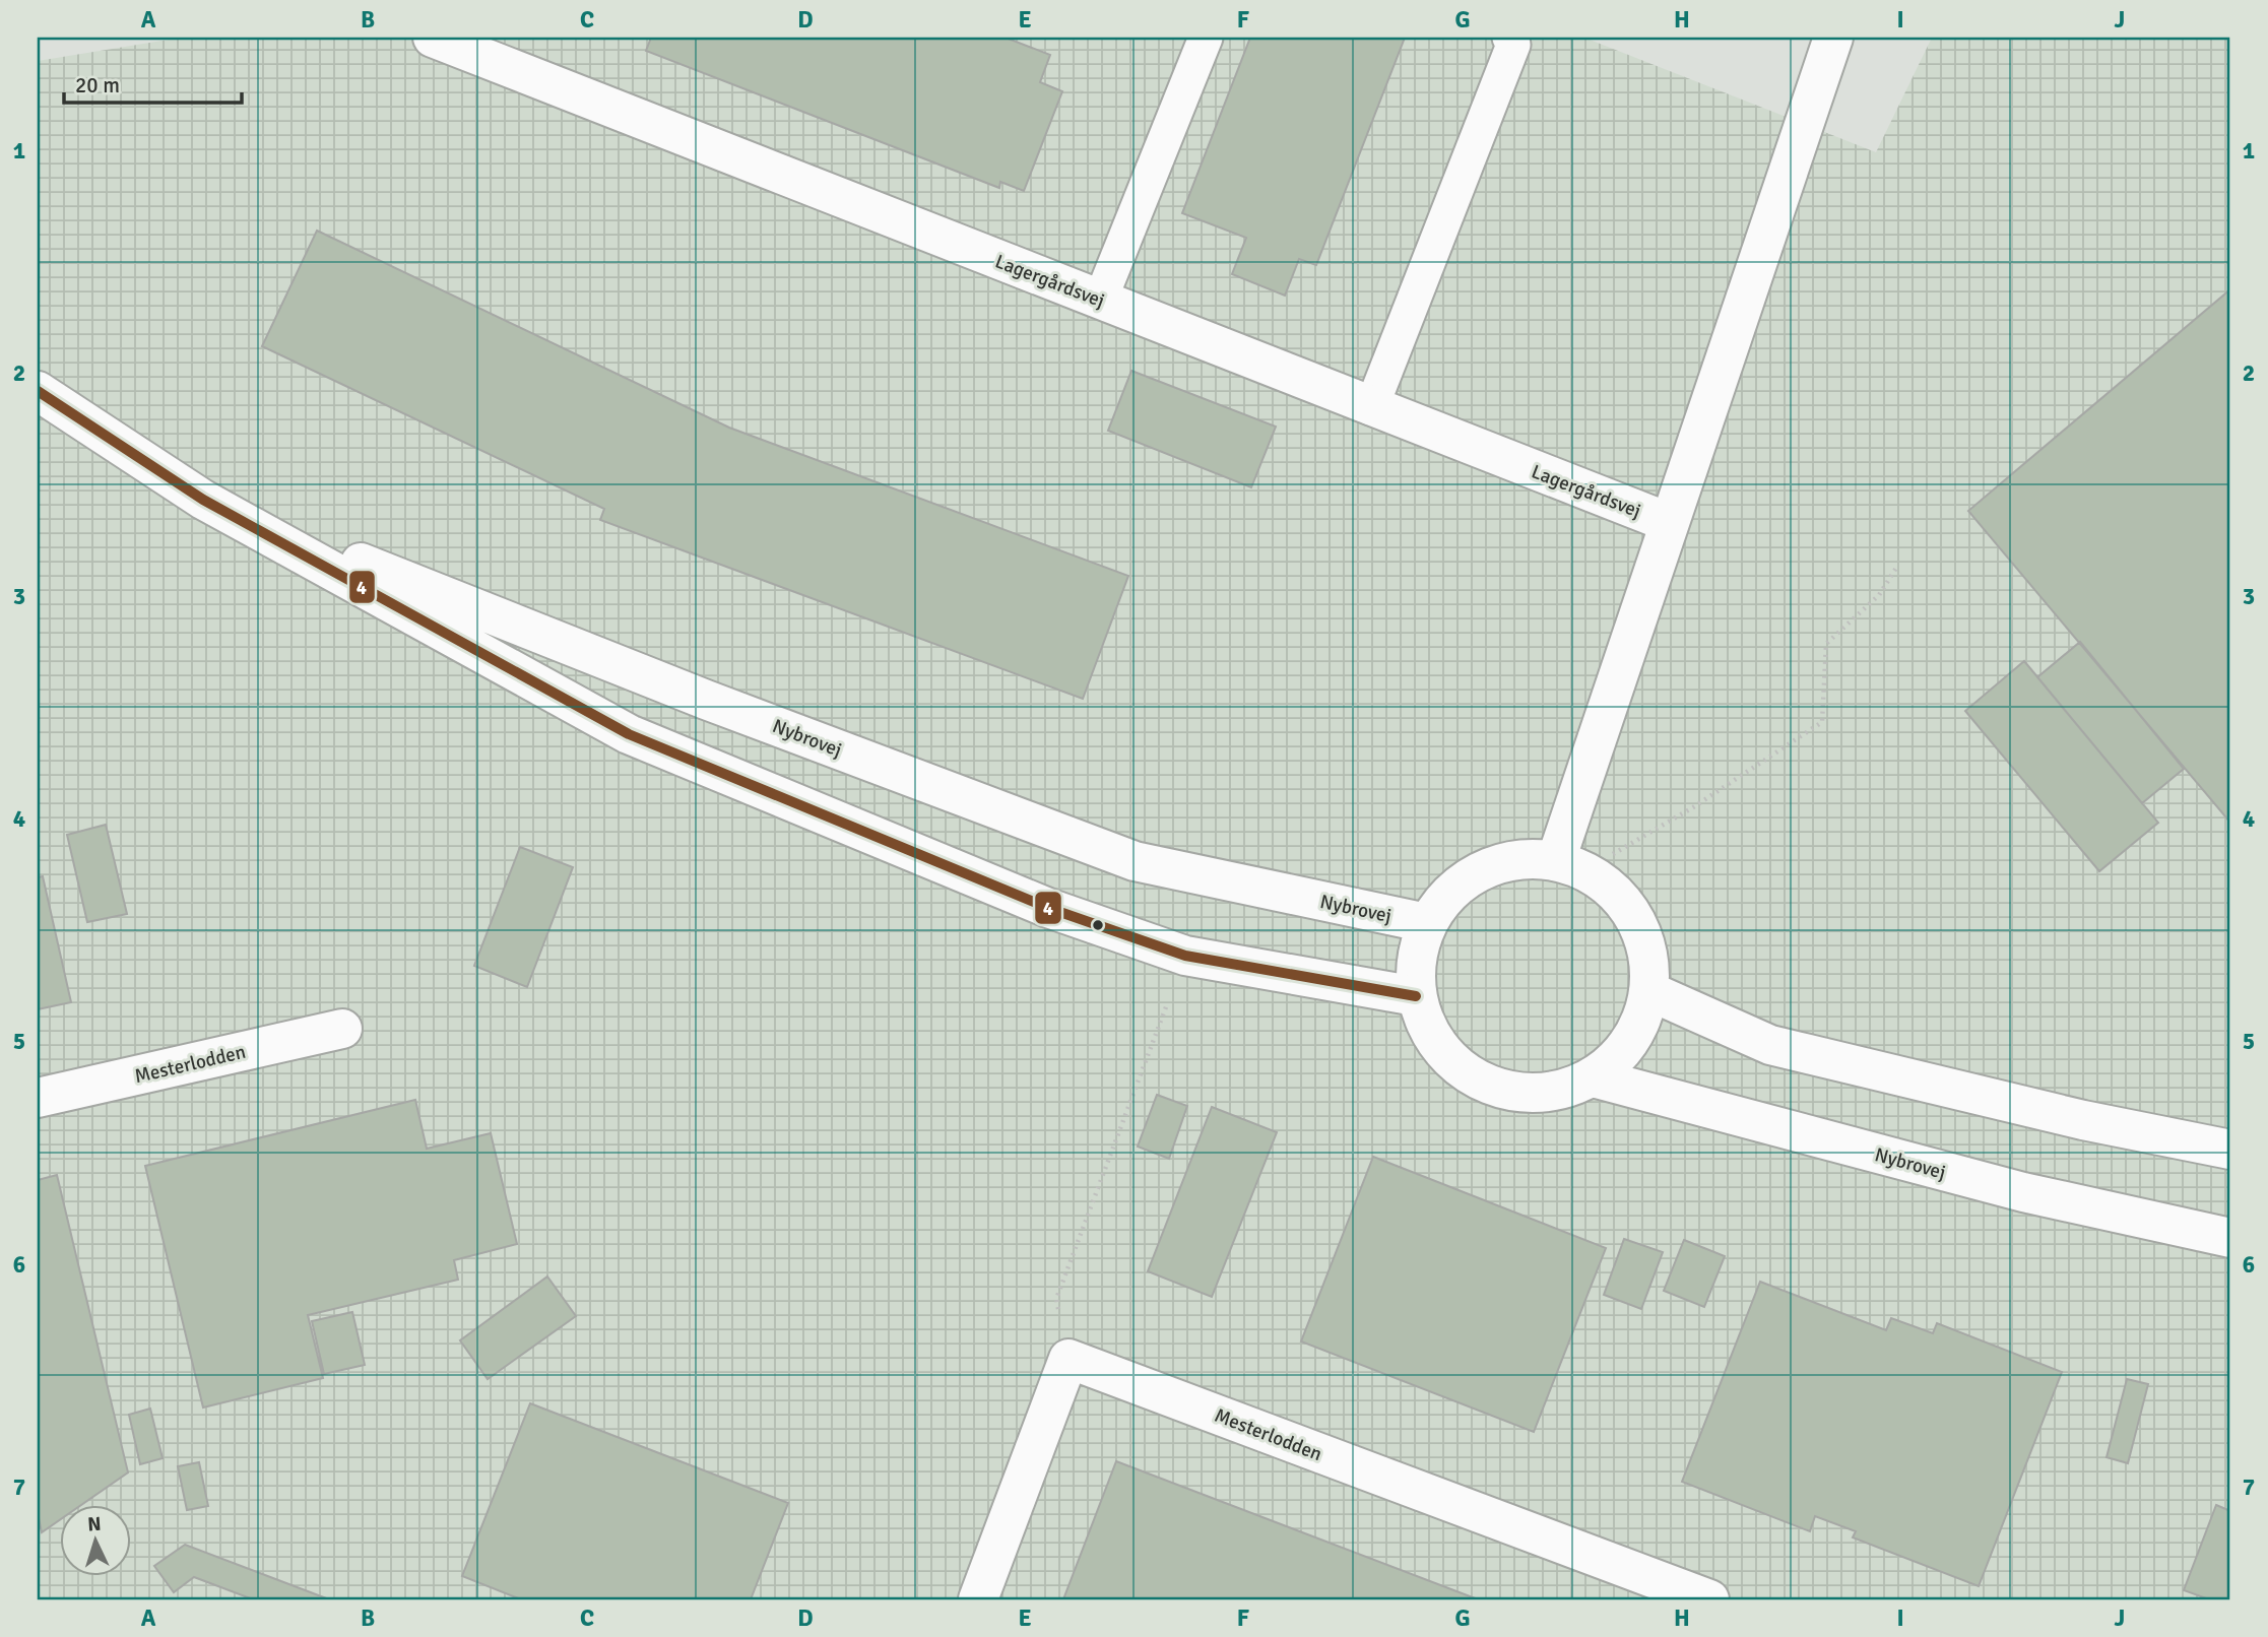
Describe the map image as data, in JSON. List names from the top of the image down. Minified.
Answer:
{"streets":{"street":["Lagergårdsvej","Nybrovej","Mesterlodden"]},"crossings":[["Lagergårdsvej","Nybrovej"]],"lines":["transit line 4"],"scale_bar":"20 m","north":"top","grid":{"columns":["A","B","C","D","E","F","G","H","I","J"],"rows":["1","2","3","4","5","6","7"]}}
